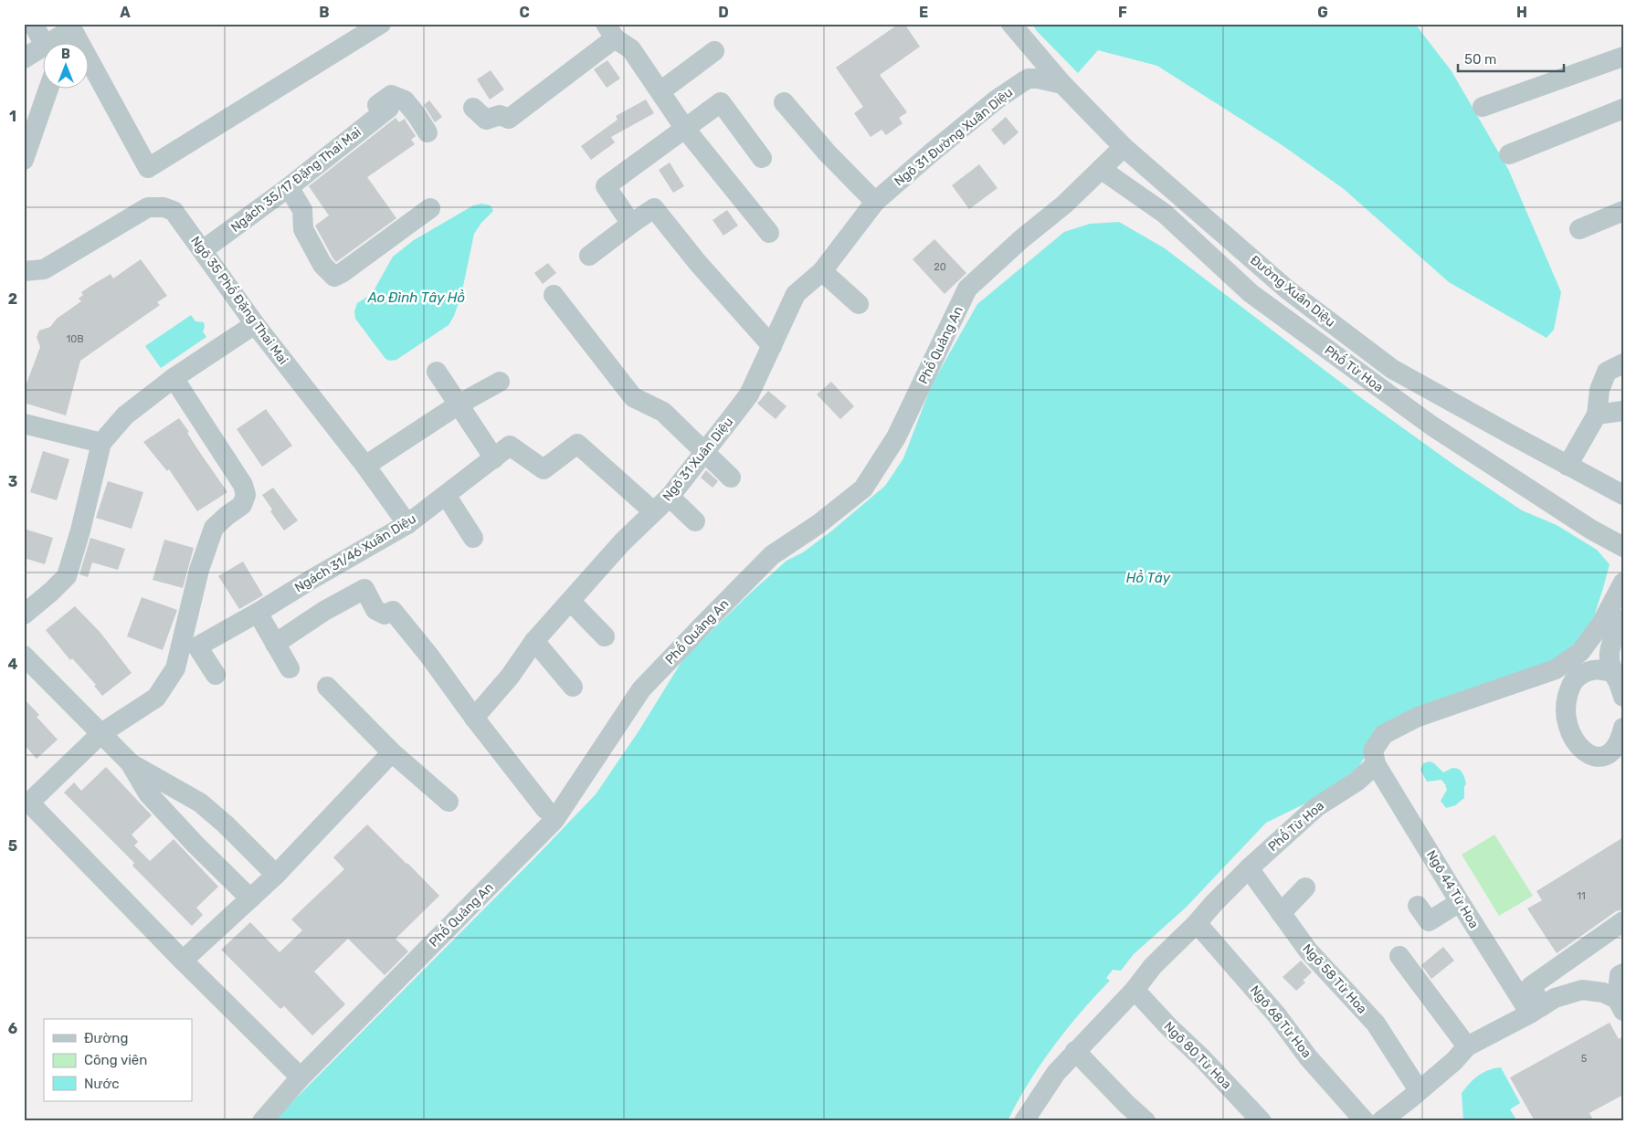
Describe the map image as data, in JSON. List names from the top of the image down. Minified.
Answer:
{"streets":{"street":["Ngõ 31 Đường Xuân Diệu","Ngách 35/17 Đặng Thai Mai","Đường Xuân Diệu","Ngõ 35 Phố Đặng Thai Mai","Phố Quảng An","Phố Từ Hoa","Ngõ 31 Xuân Diệu","Ngách 31/46 Xuân Diệu","Ngõ 44 Từ Hoa","Ngõ 58 Từ Hoa","Ngõ 68 Từ Hoa","Ngõ 80 Từ Hoa"]},"crossings":[["Ngõ 31 Đường Xuân Diệu","Đường Xuân Diệu"],["Ngõ 31 Đường Xuân Diệu","Ngõ 31 Xuân Diệu"],["Ngách 35/17 Đặng Thai Mai","Ngõ 35 Phố Đặng Thai Mai"],["Đường Xuân Diệu","Phố Quảng An"],["Ngõ 35 Phố Đặng Thai Mai","Ngách 31/46 Xuân Diệu"],["Phố Quảng An","Phố Từ Hoa"],["Phố Từ Hoa","Ngõ 44 Từ Hoa"],["Phố Từ Hoa","Ngõ 58 Từ Hoa"],["Phố Từ Hoa","Ngõ 68 Từ Hoa"],["Phố Từ Hoa","Ngõ 80 Từ Hoa"],["Ngõ 31 Xuân Diệu","Ngách 31/46 Xuân Diệu"]],"water":["Ao Đình Tây Hồ","Hồ Tây"],"house_numbers":["20","10B","11","5"],"legend":["Đường","Công viên","Nước"],"scale_bar":"50 m","north":"top","grid":{"columns":["A","B","C","D","E","F","G","H"],"rows":["1","2","3","4","5","6"]}}
